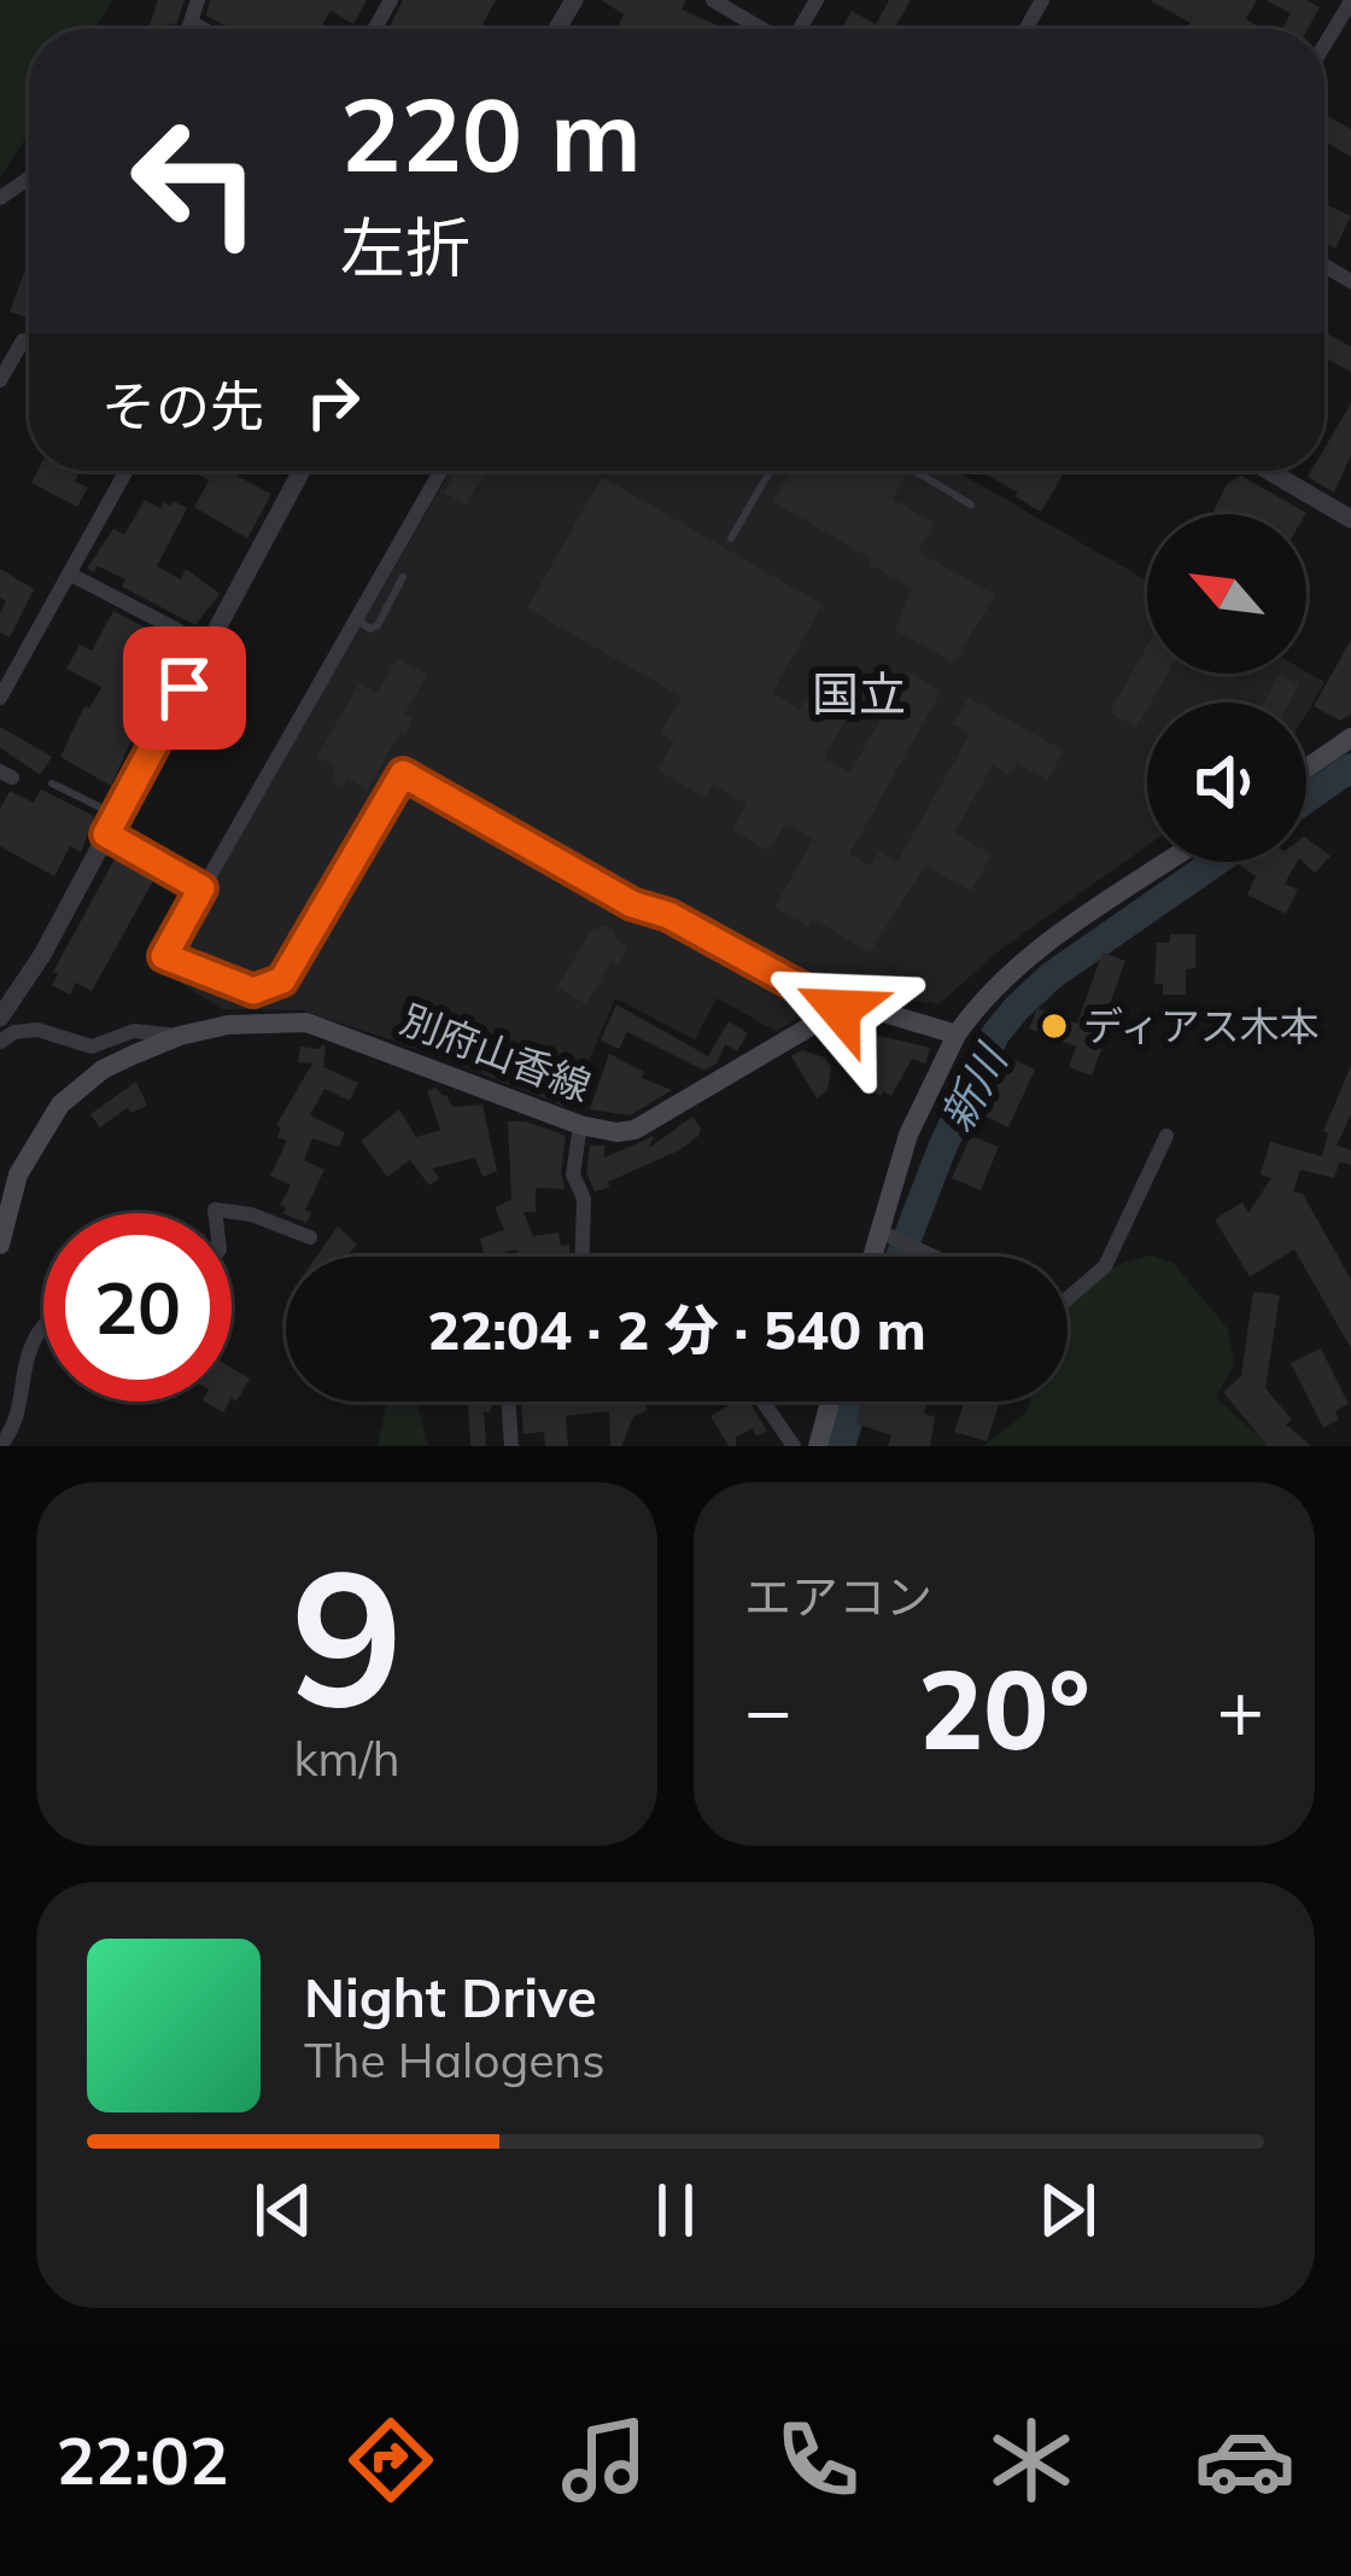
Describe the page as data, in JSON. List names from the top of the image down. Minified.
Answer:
{"streets":{"main road":["別府山香線"]},"districts":["国立"],"water":["新川"],"places":["ディアス木本"],"north":"top left","page":{"turn":["220 m","左折"],"then":"その先","limit":"20","trip":"22:04 · 2 分 · 540 m","tile":[["9","km/h"],"エアコン"],"heat":["−","20°","+"],"song":["Night Drive","The Halogens"],"tabs":"22:02"}}
